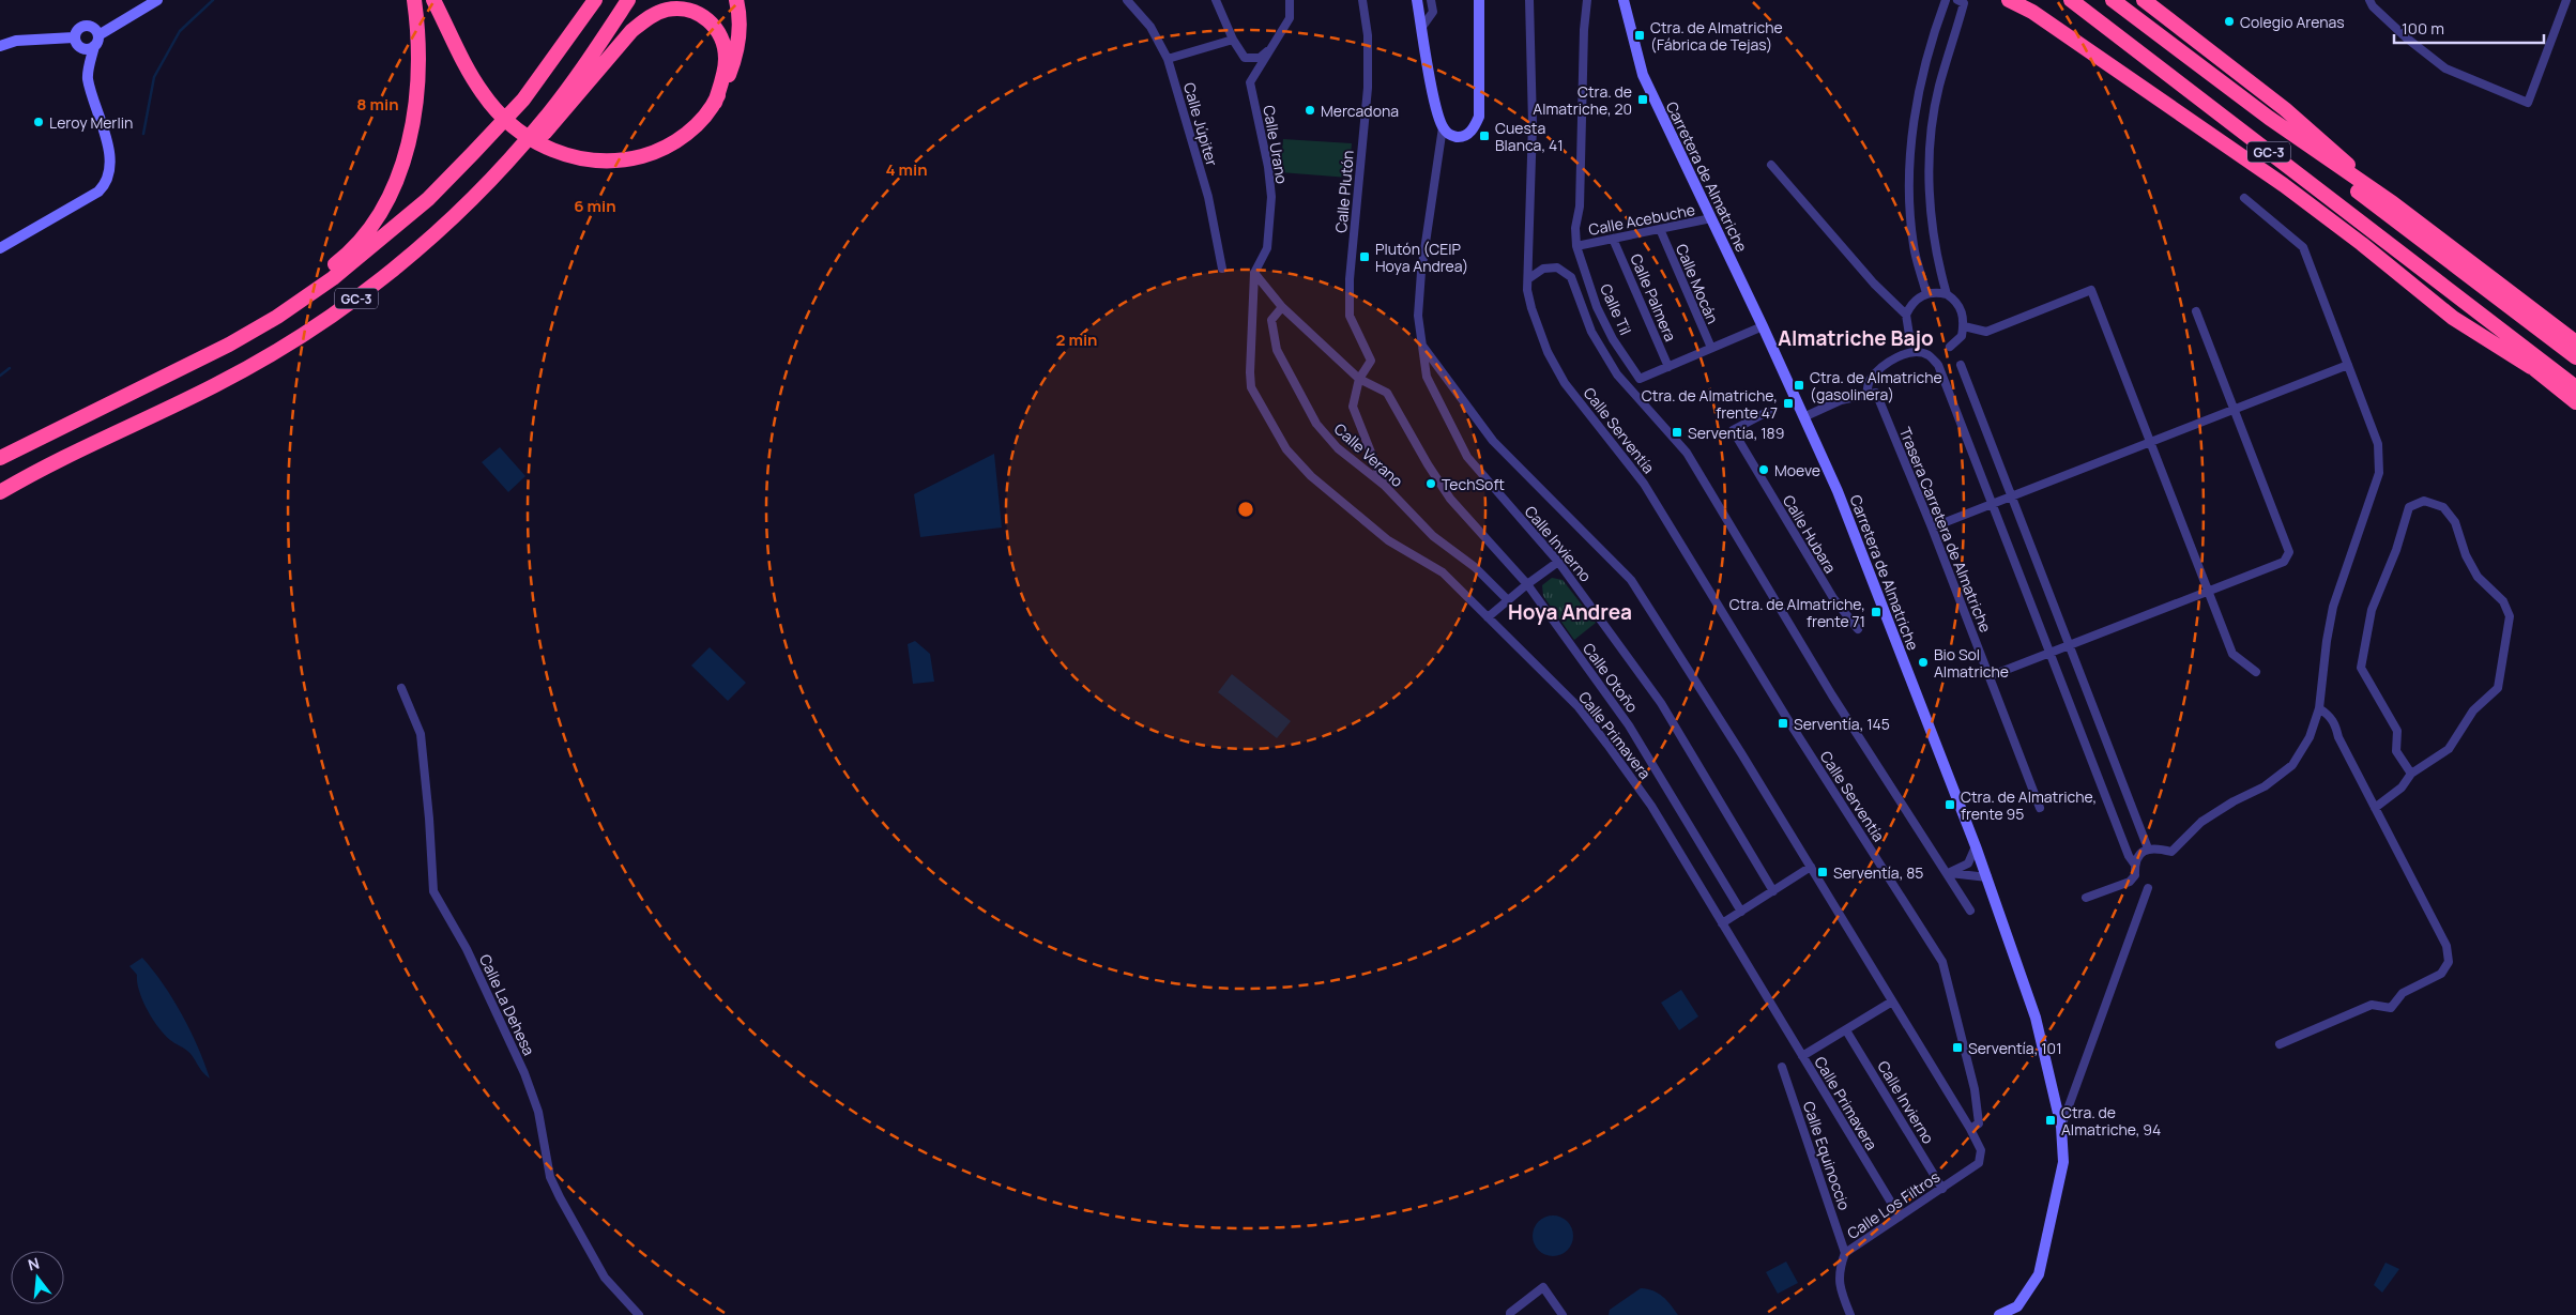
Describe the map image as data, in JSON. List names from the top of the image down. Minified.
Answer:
{"streets":{"highway":["GC-3"],"main road":["Carretera de Almatriche"],"street":["Calle Júpiter","Calle Urano","Calle Plutón","Calle Acebuche","Calle Mocán","Calle Palmera","Calle Til","Calle Serventía","Calle Verano","Trasera Carretera de Almatriche","Calle Hubara","Calle Invierno","Calle Otoño","Calle Primavera","Calle La Dehesa","Calle Equinoccio","Calle Los Filtros"]},"crossings":[["Calle Urano","Calle Primavera"],["Carretera de Almatriche","Calle Acebuche"],["Calle Plutón","Calle Otoño"],["Calle Acebuche","Calle Mocán"],["Calle Acebuche","Calle Palmera"],["Calle Acebuche","Calle Til"],["Calle Palmera","Calle Til"],["Calle Serventía","Calle Los Filtros"],["Calle Verano","Calle Otoño"],["Calle Invierno","Calle Los Filtros"],["Calle Primavera","Calle Los Filtros"],["Calle Equinoccio","Calle Los Filtros"]],"districts":["Almatriche Bajo","Hoya Andrea"],"places":{"other":["Colegio Arenas","Mercadona","Leroy Merlin","Moeve","TechSoft","Bio Sol Almatriche"],"transit":["Ctra. de Almatriche (Fábrica de Tejas)","Ctra. de Almatriche, 20","Cuesta Blanca, 41","Plutón (CEIP Hoya Andrea)","Ctra. de Almatriche (gasolinera)","Ctra. de Almatriche, frente 47","Serventía, 189","Ctra. de Almatriche, frente 71","Serventía, 145","Ctra. de Almatriche, frente 95","Serventía, 85","Serventía, 101","Ctra. de Almatriche, 94"]},"scale_bar":"100 m","north":"top","rings":["8 min","4 min","6 min","2 min"]}
